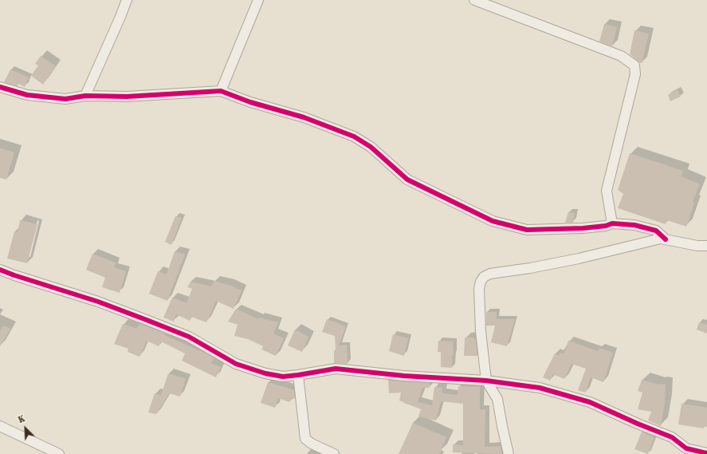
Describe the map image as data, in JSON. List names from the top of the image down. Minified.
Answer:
{"north":"top left"}
